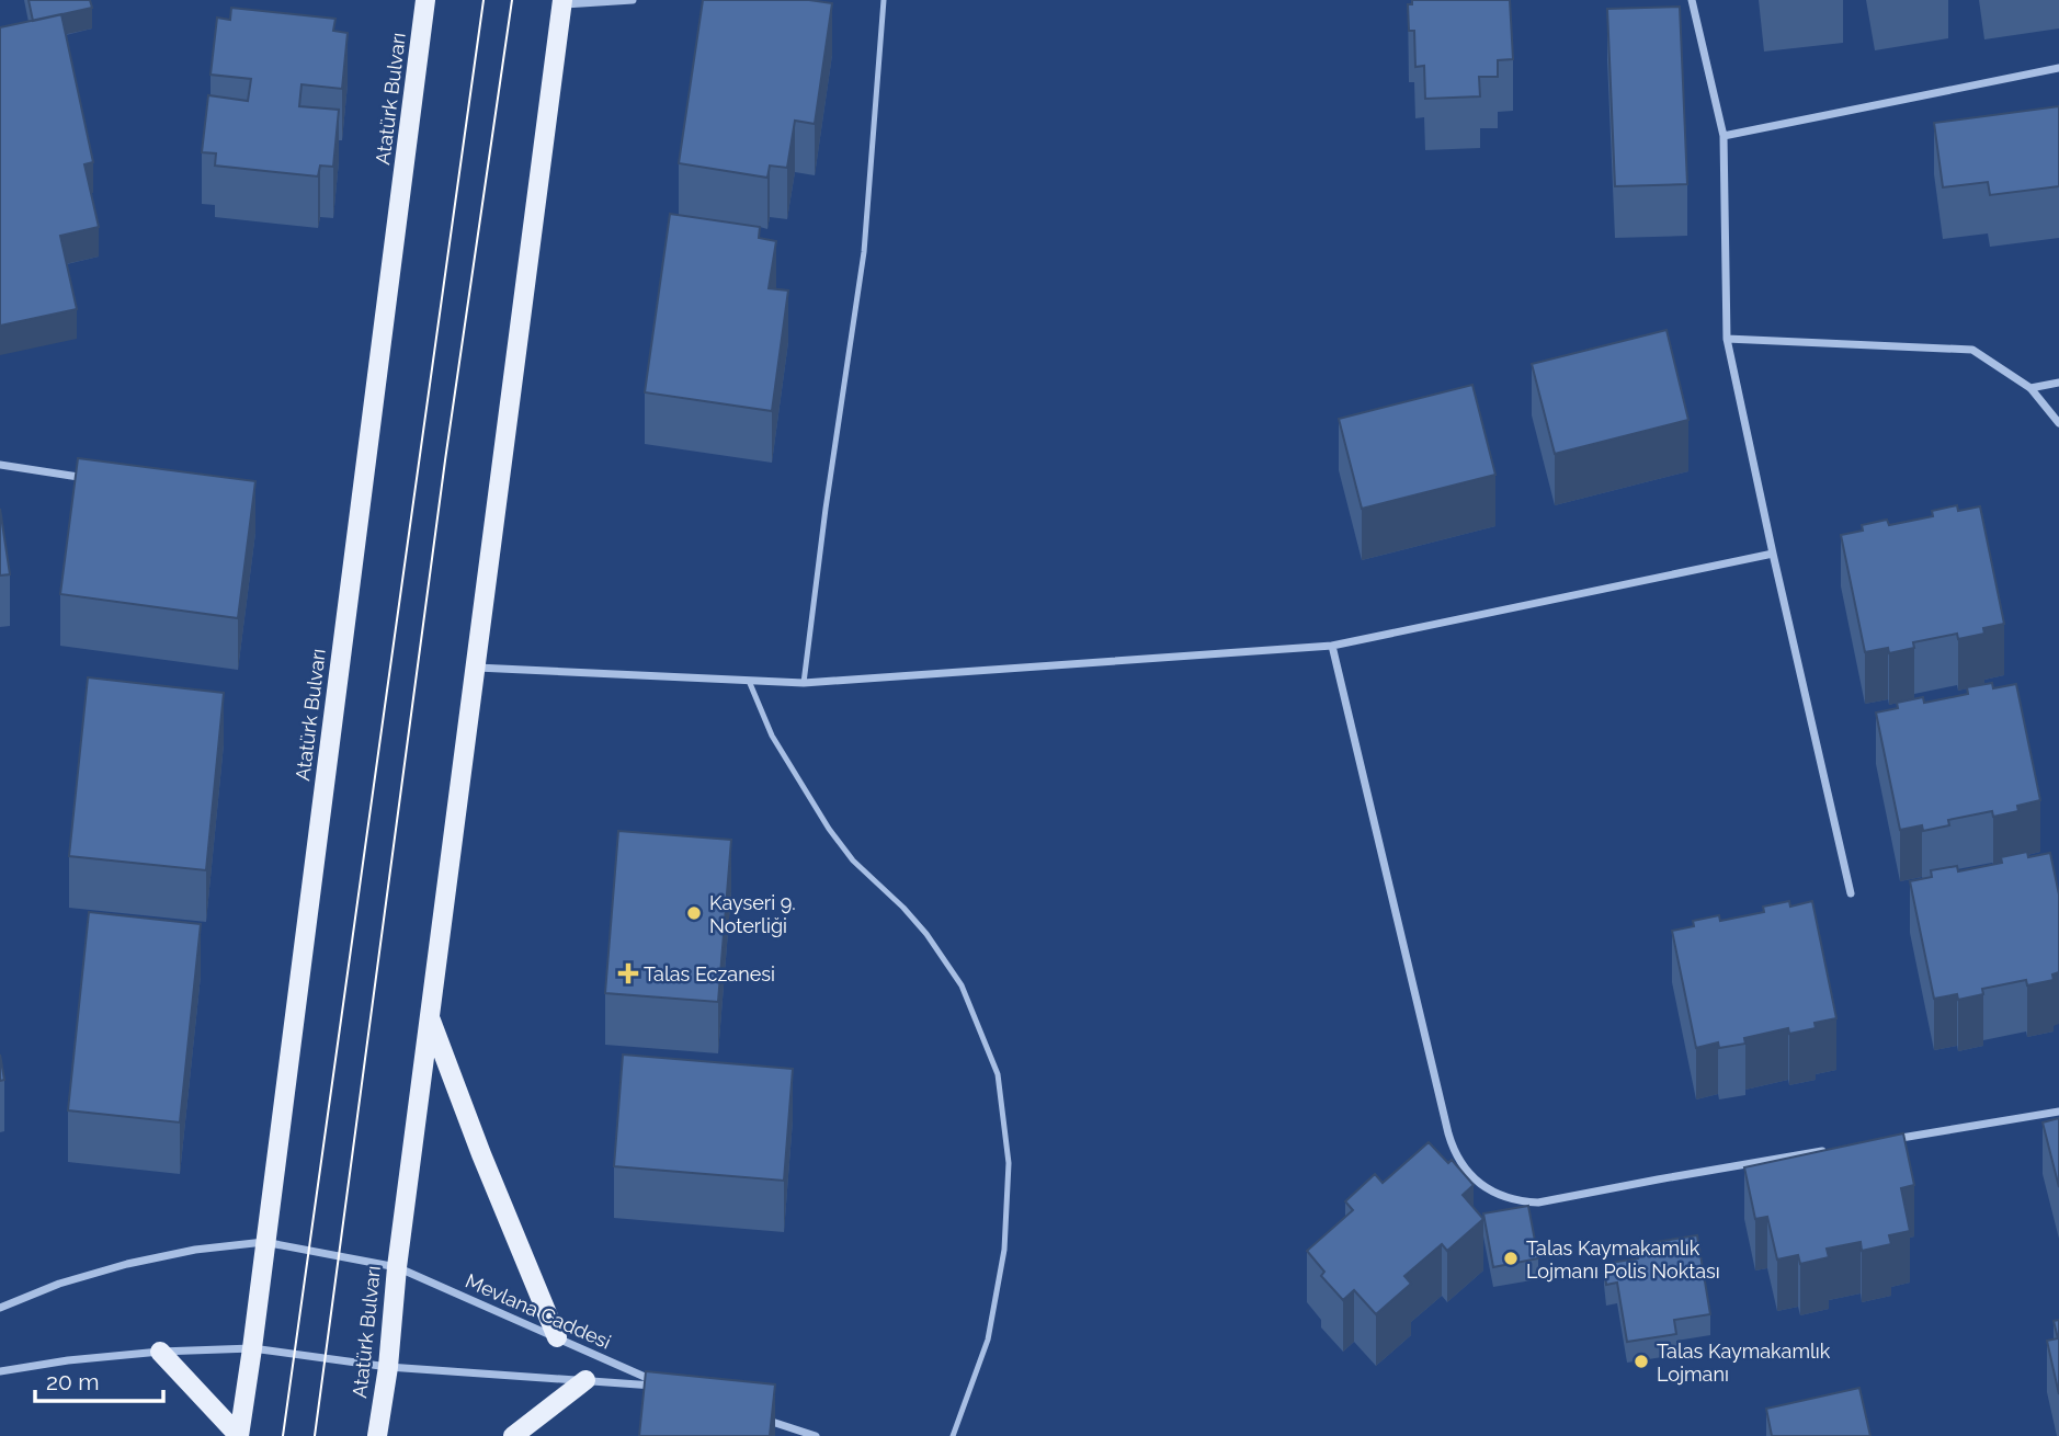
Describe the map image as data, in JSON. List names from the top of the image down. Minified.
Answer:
{"streets":{"main road":["Atatürk Bulvarı"],"street":["Mevlana Caddesi"]},"crossings":[["Atatürk Bulvarı","Mevlana Caddesi"]],"places":{"other":["Kayseri 9. Noterliği","Talas Kaymakamlık Lojmanı Polis Noktası","Talas Kaymakamlık Lojmanı"],"health":["Talas Eczanesi"]},"scale_bar":"20 m"}
